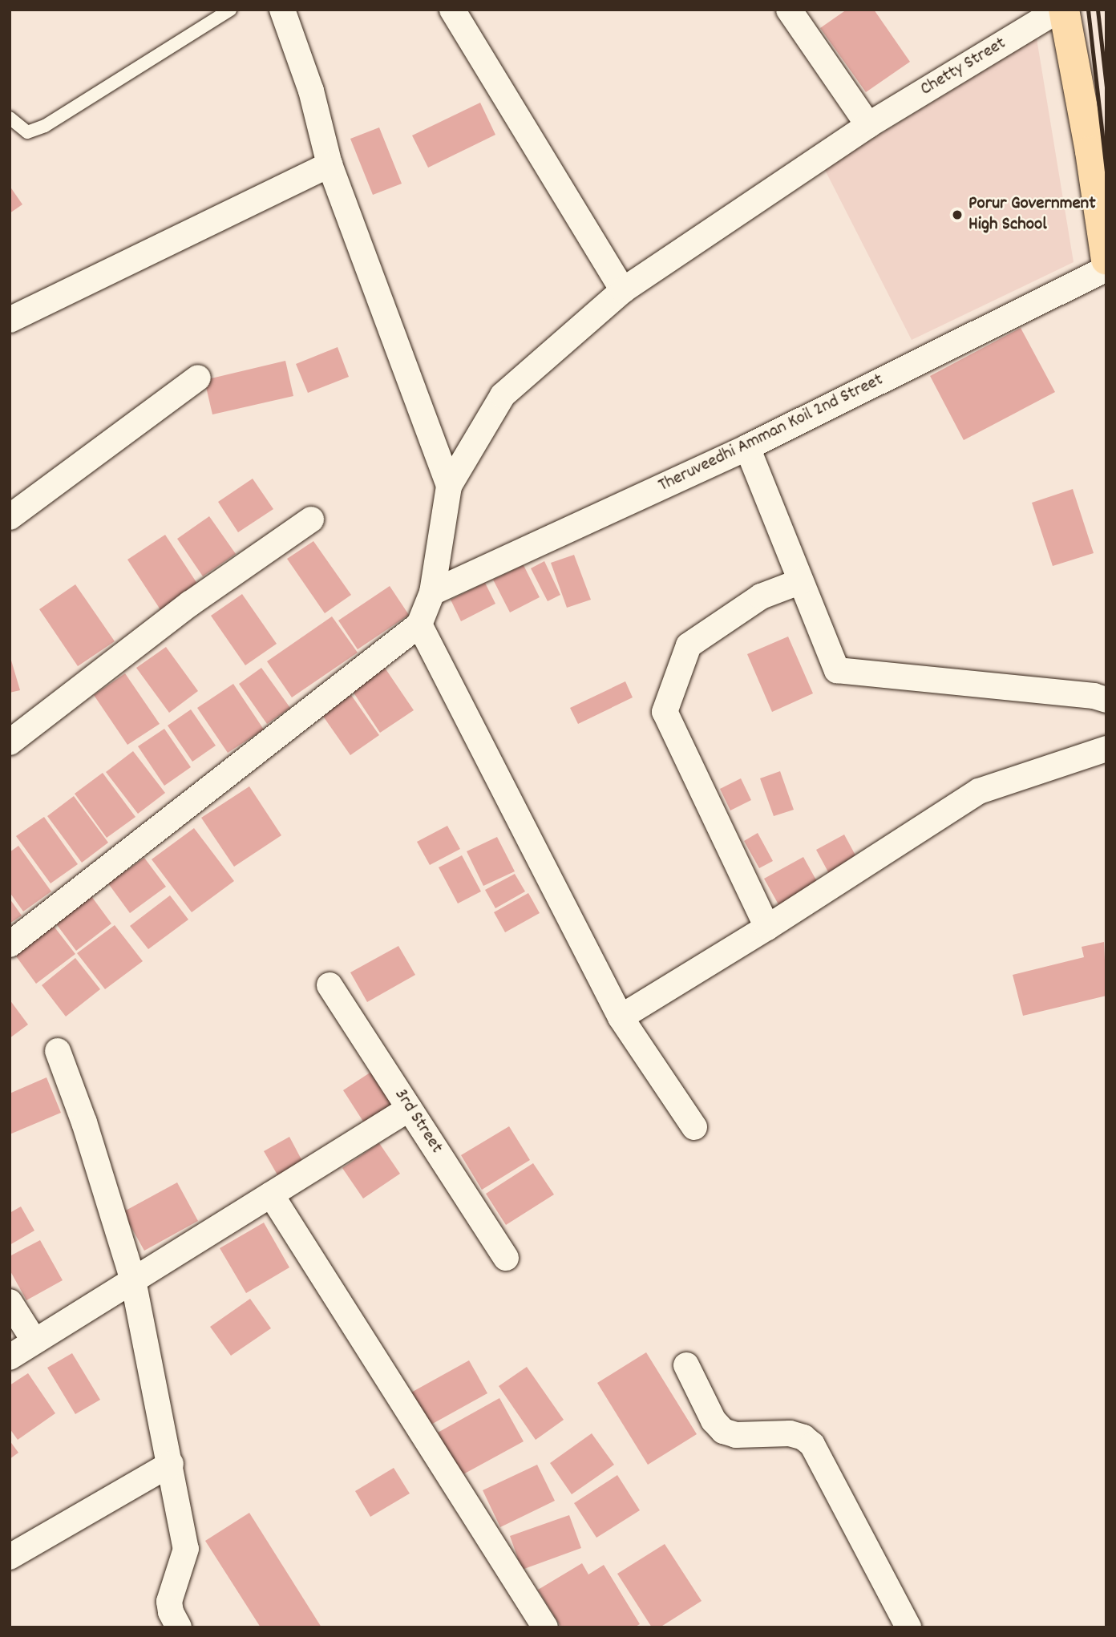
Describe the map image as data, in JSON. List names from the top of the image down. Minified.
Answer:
{"streets":{"street":["Chetty Street","Theruveedhi Amman Koil 2nd Street","3rd Street"]},"places":["Porur Government High School"]}
